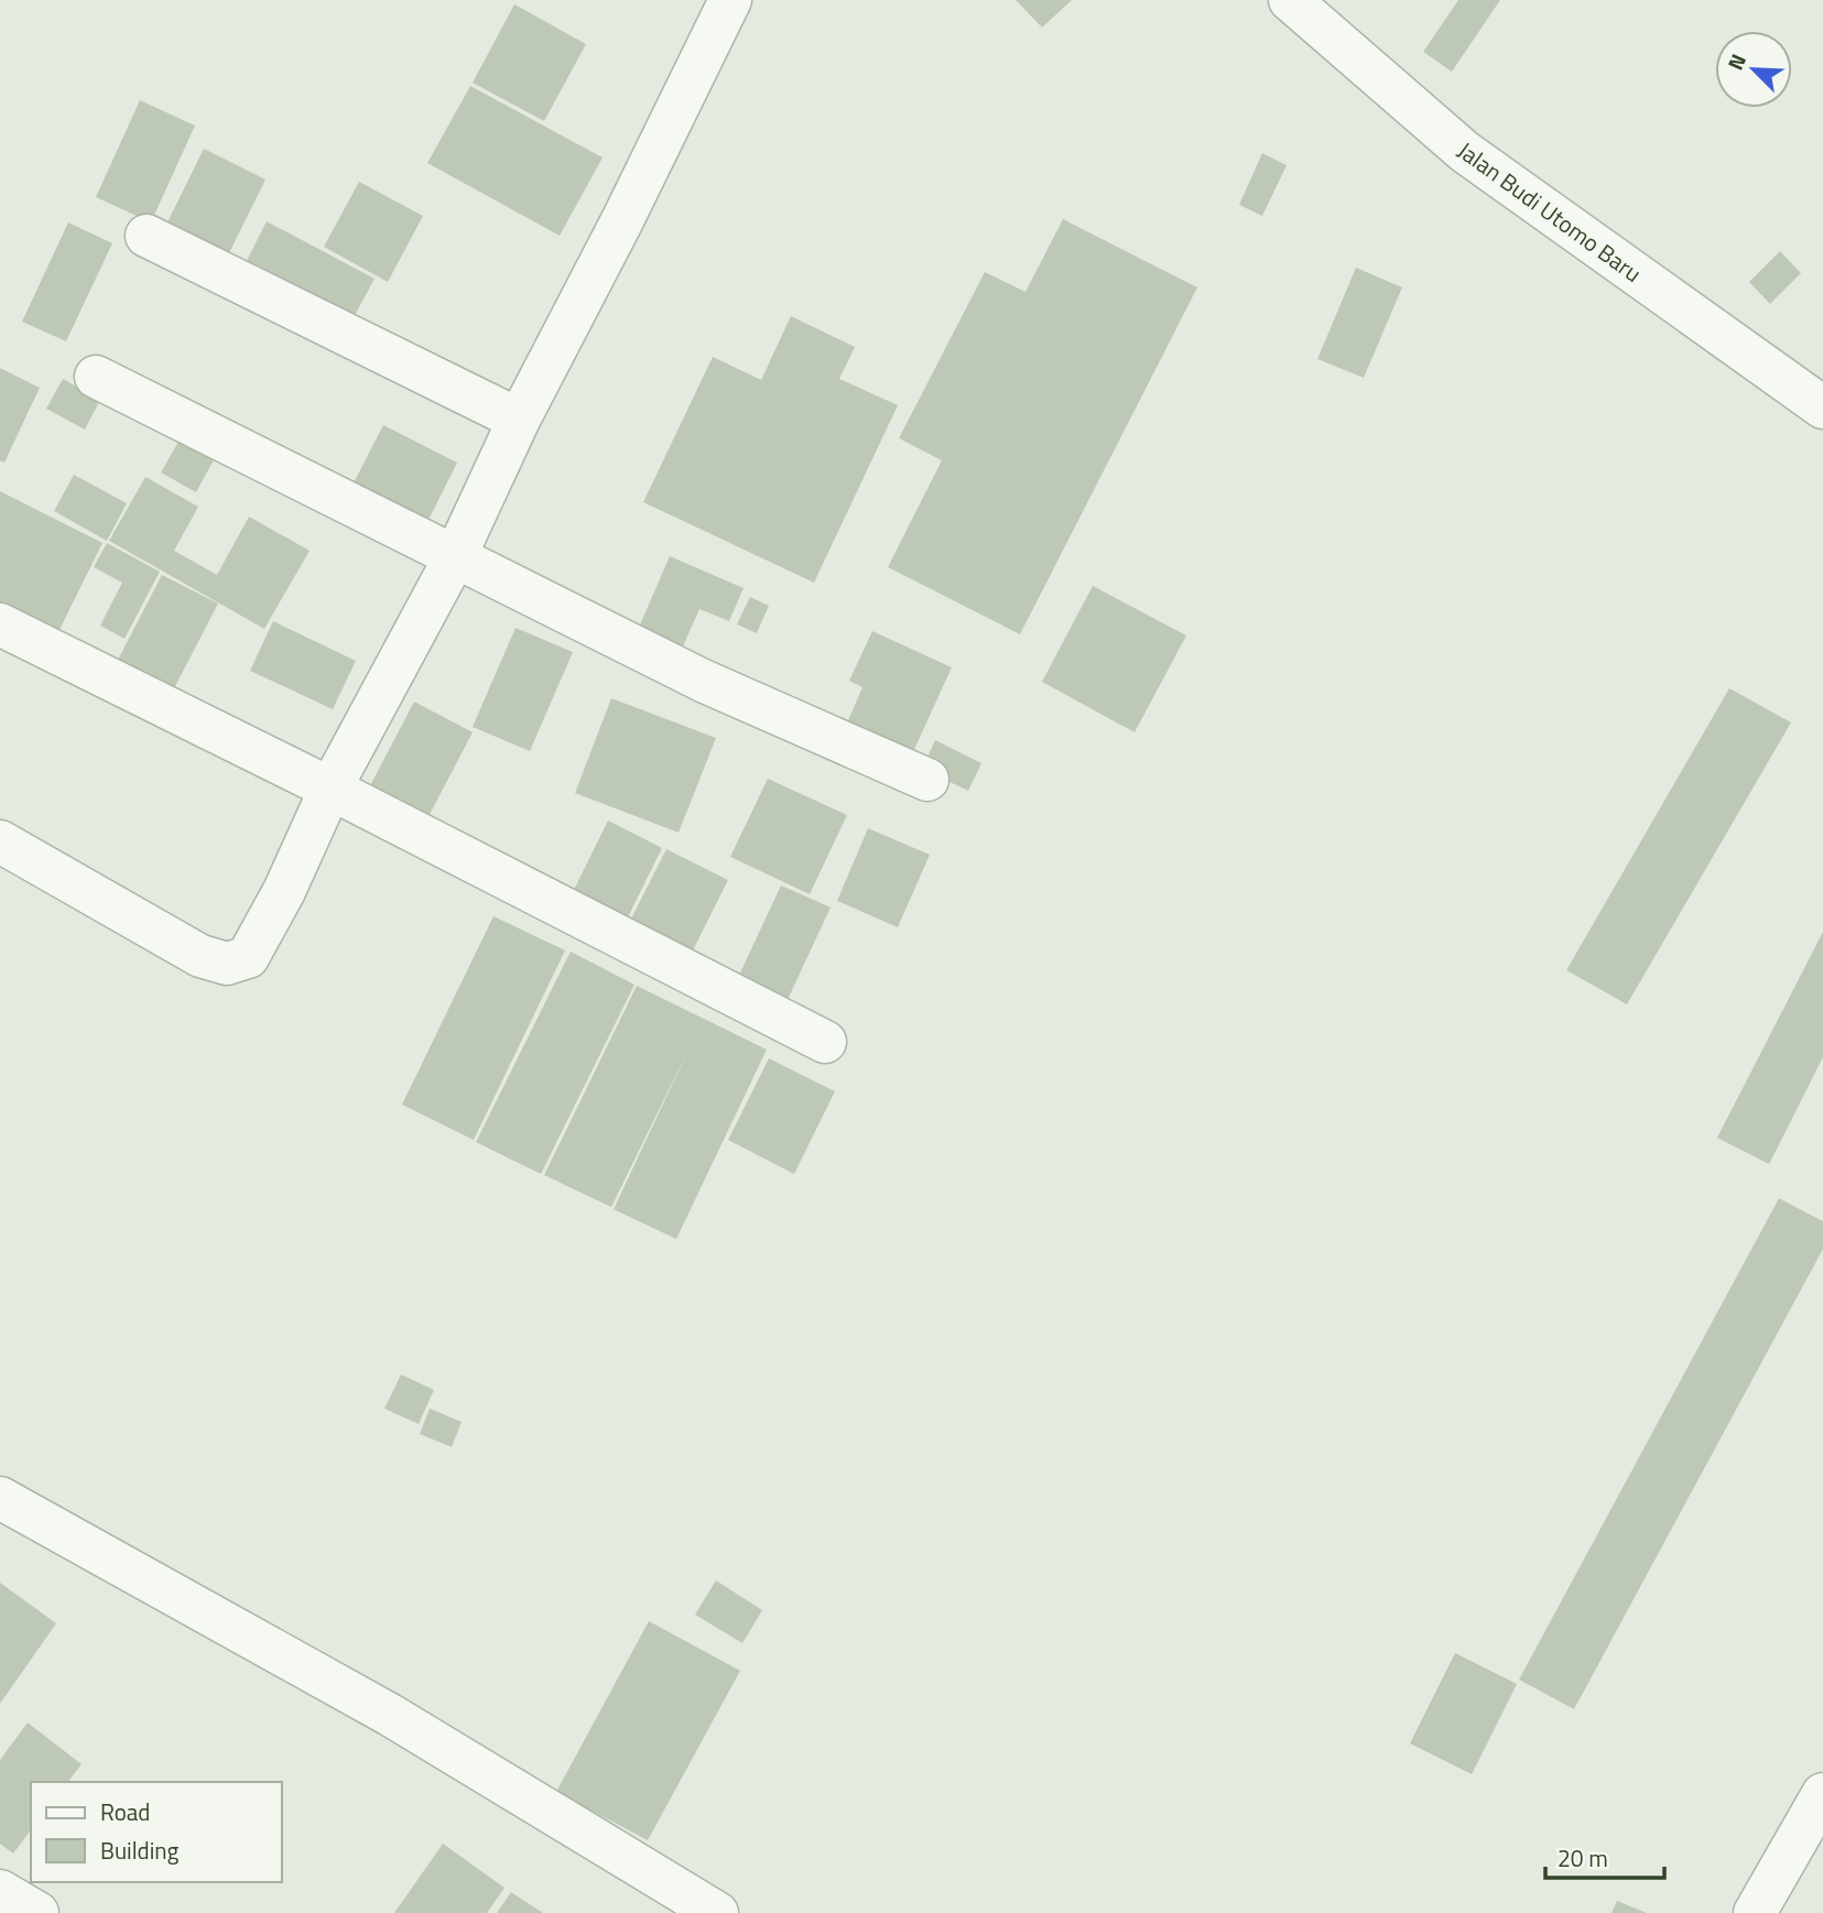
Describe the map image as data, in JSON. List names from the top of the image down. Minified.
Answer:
{"streets":{"street":["Jalan Budi Utomo Baru"]},"legend":["Road","Building"],"scale_bar":"20 m","north":"top left"}
